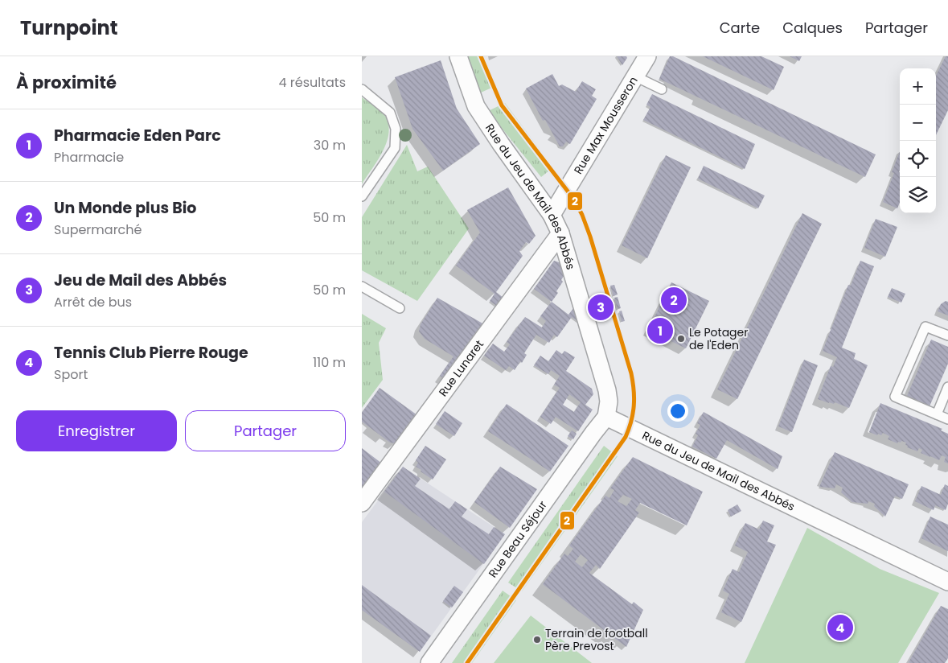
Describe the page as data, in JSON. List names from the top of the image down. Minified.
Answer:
{"streets":{"street":["Rue Max Mousseron","Rue du Jeu de Mail des Abbés","Rue Lunaret","Rue Beau Séjour"]},"crossings":[["Rue Max Mousseron","Rue du Jeu de Mail des Abbés"],["Rue du Jeu de Mail des Abbés","Rue Lunaret"],["Rue du Jeu de Mail des Abbés","Rue Beau Séjour"]],"places":["Le Potager de l'Eden","Terrain de football Père Prevost"],"lines":["transit line 2"],"page":{"header":"Turnpoint","nav":["Carte","Calques","Partager"],"heading":["À proximité","4 résultats"],"map_buttons":["+","−"],"list":[{"mark":"1","name":"Pharmacie Eden Parc","note":"Pharmacie","value":"30 m"},{"mark":"2","name":"Un Monde plus Bio","note":"Supermarché","value":"50 m"},{"mark":"3","name":"Jeu de Mail des Abbés","note":"Arrêt de bus","value":"50 m"},{"mark":"4","name":"Tennis Club Pierre Rouge","note":"Sport","value":"110 m"}],"pins":["2","3","1","4"],"buttons":["Enregistrer","Partager"]}}
